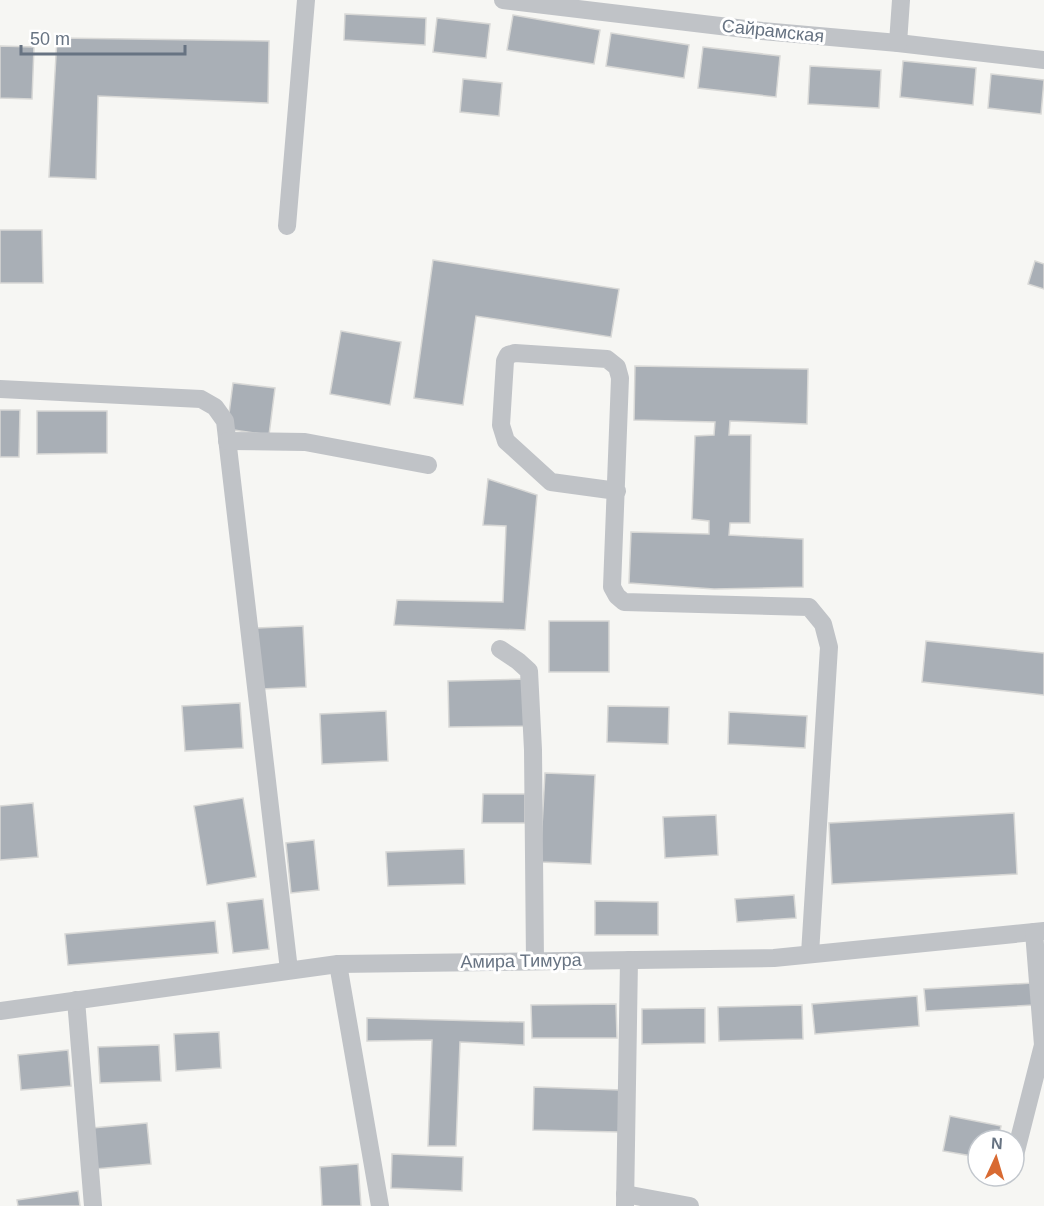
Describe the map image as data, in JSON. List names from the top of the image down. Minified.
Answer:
{"streets":{"street":["Сайрамская","Амира Тимура"]},"scale_bar":"50 m","north":"top"}
